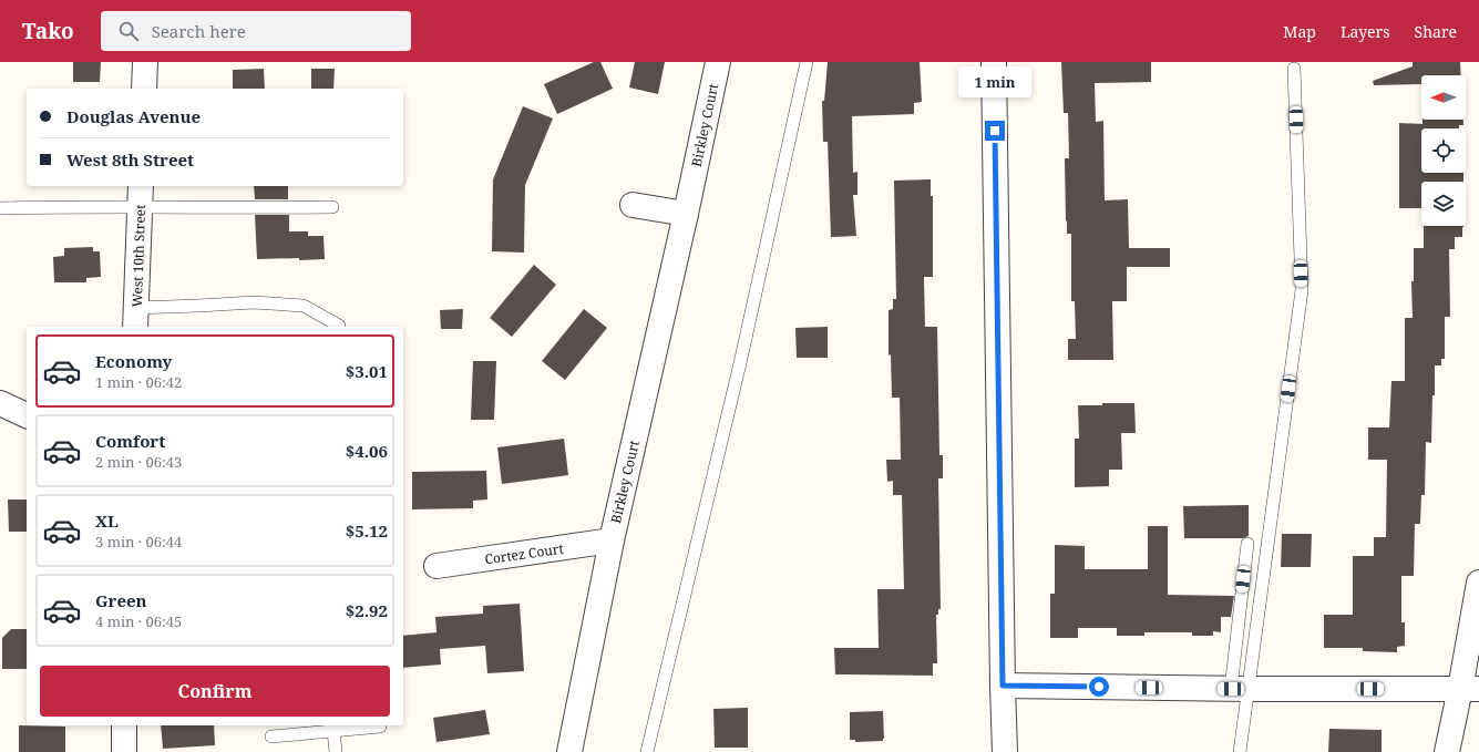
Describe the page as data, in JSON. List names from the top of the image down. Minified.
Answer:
{"streets":{"street":["Birkley Court","West 10th Street","Cortez Court"]},"crossings":[["Birkley Court","Cortez Court"]],"north":"left","page":{"header":"Tako","search":"Search here","nav":["Map","Layers","Share"],"bubble":"1 min","banner":["Douglas Avenue","West 8th Street"],"list":[{"name":"Economy","note":"1 min · 06:42","value":"$3.01"},{"name":"Comfort","note":"2 min · 06:43","value":"$4.06"},{"name":"XL","note":"3 min · 06:44","value":"$5.12"},{"name":"Green","note":"4 min · 06:45","value":"$2.92"}],"buttons":"Confirm"}}
